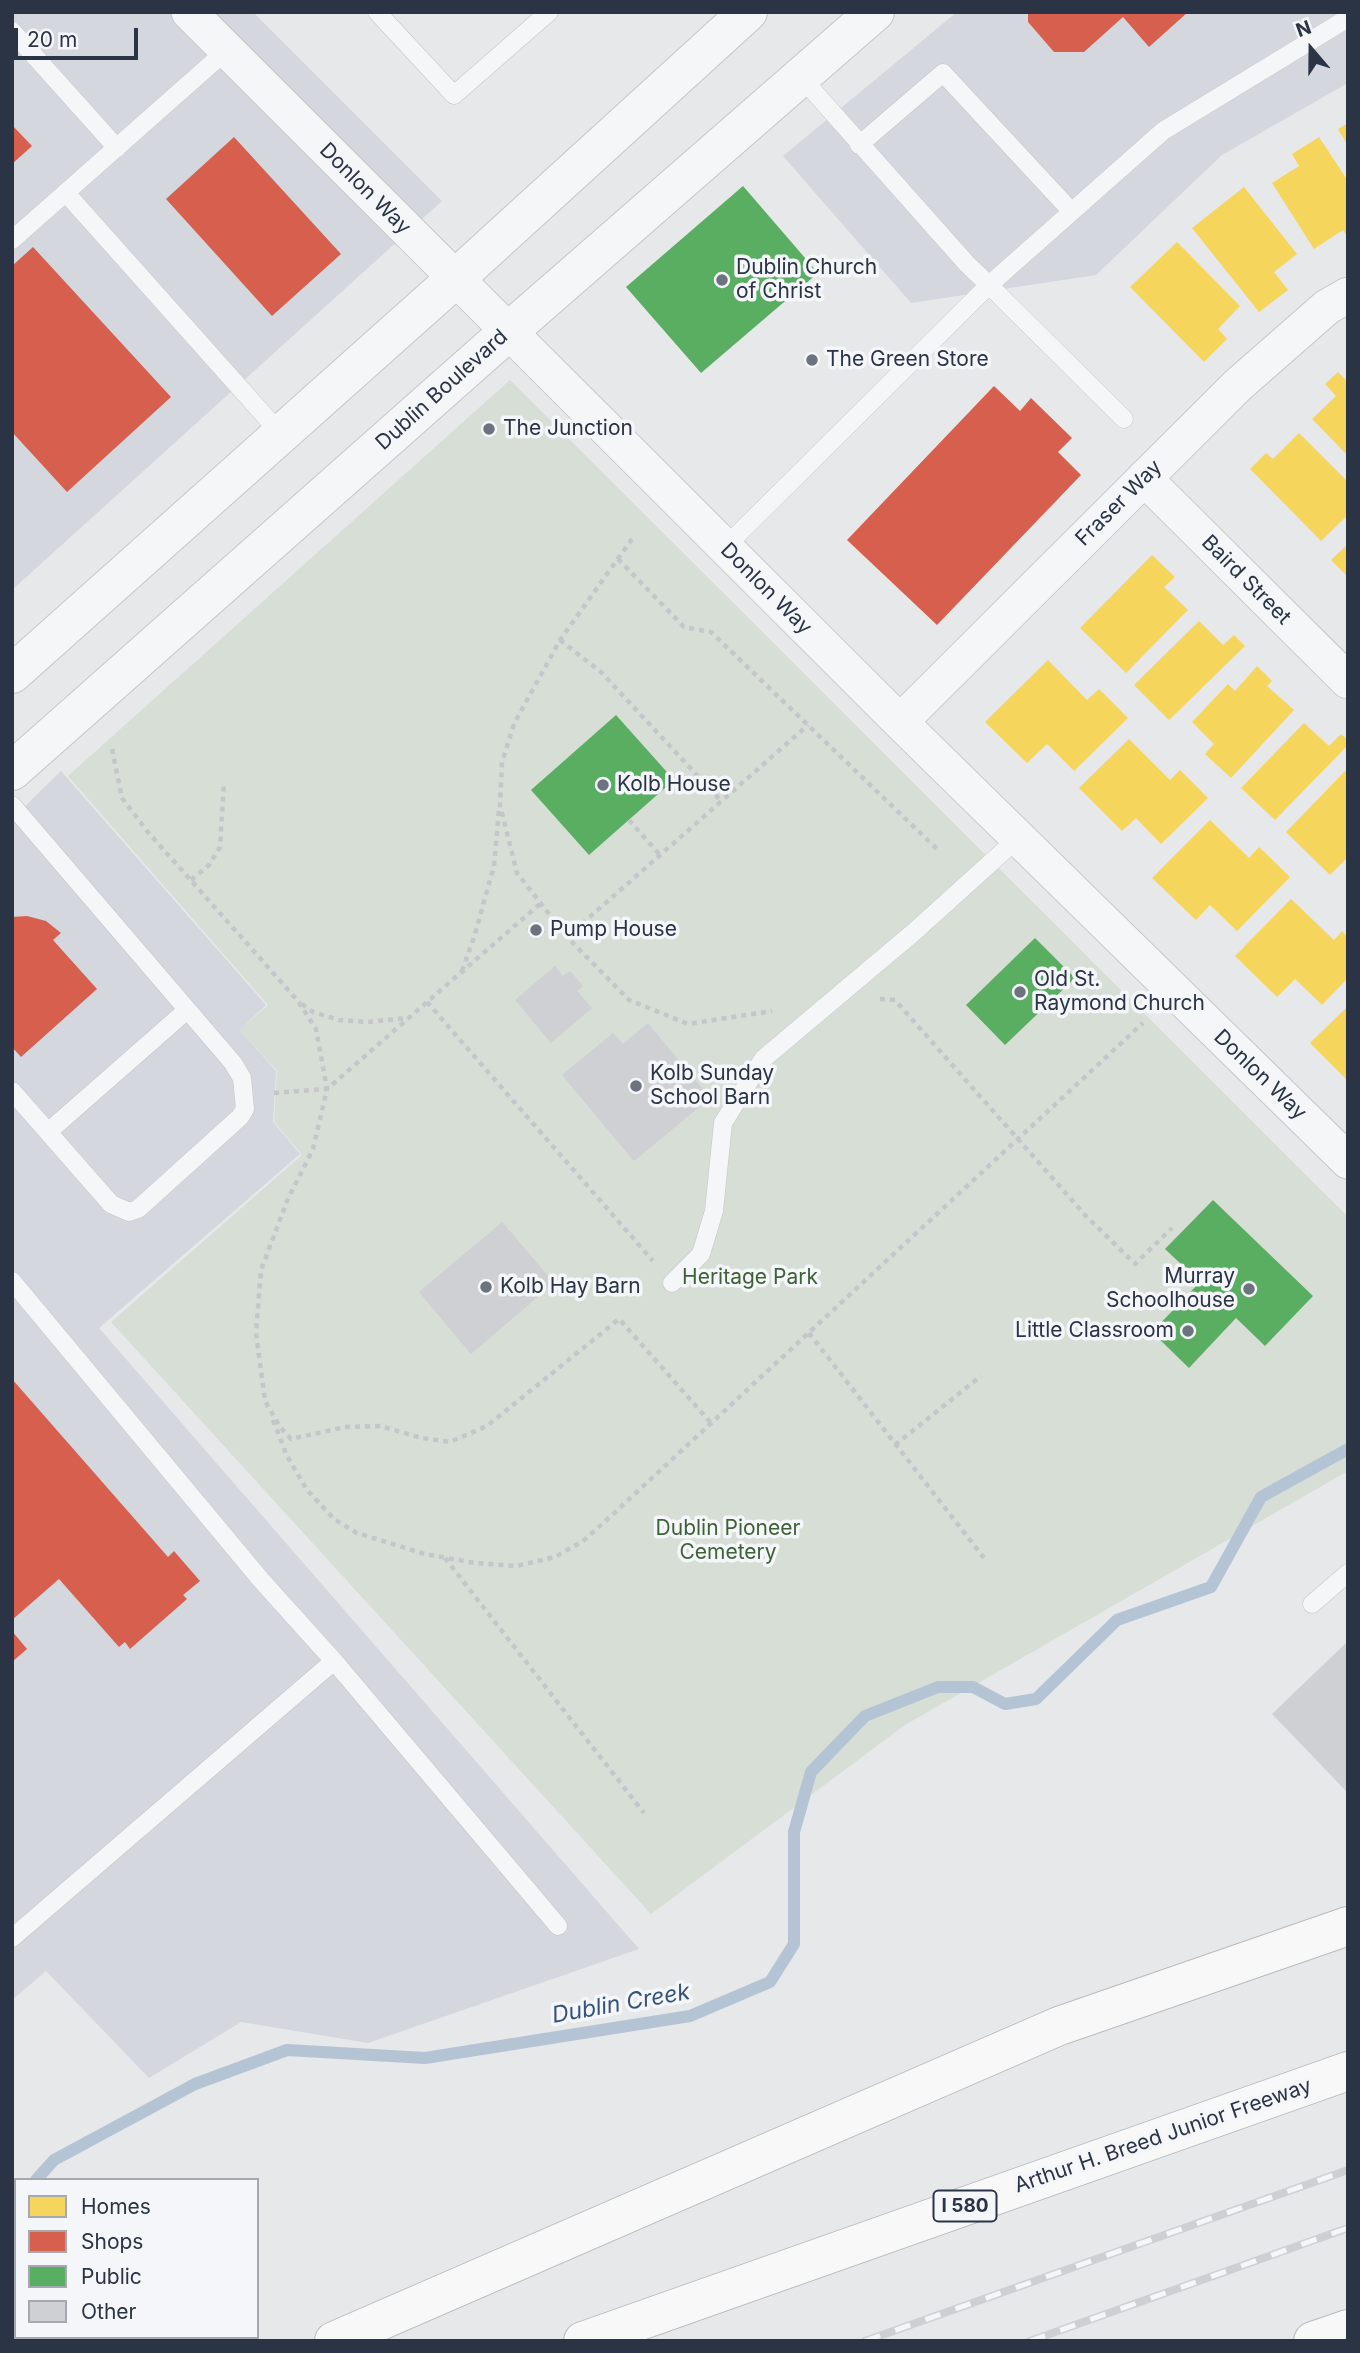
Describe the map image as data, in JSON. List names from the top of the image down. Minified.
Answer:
{"streets":{"highway":["Arthur H. Breed Junior Freeway","I 580"],"street":["Donlon Way","Dublin Boulevard","Fraser Way","Baird Street"]},"crossings":[["Donlon Way","Dublin Boulevard"],["Donlon Way","Fraser Way"],["Fraser Way","Baird Street"]],"water":["Dublin Creek"],"parks":["Heritage Park","Dublin Pioneer Cemetery"],"places":["Dublin Church of Christ","The Green Store","The Junction","Kolb House","Pump House","Old St. Raymond Church","Kolb Sunday School Barn","Kolb Hay Barn","Murray Schoolhouse","Little Classroom"],"legend":["Homes","Shops","Public","Other"],"scale_bar":"20 m","north":"top"}
